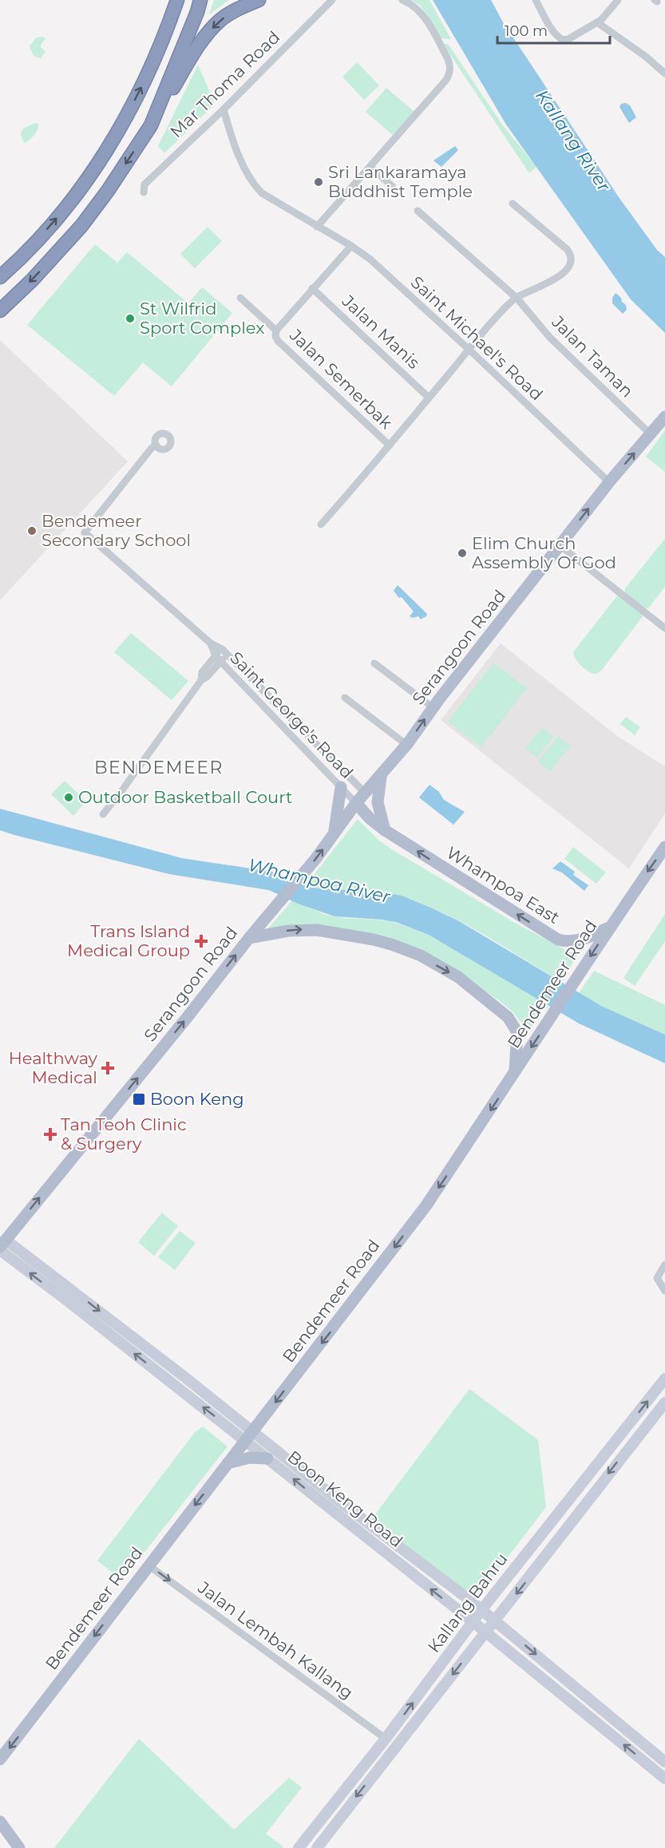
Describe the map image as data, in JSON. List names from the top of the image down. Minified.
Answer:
{"streets":{"main road":["Serangoon Road","Whampoa East","Bendemeer Road","Boon Keng Road","Kallang Bahru"],"street":["Mar Thoma Road","Jalan Manis","Saint Michael's Road","Jalan Taman","Jalan Semerbak","Saint George's Road","Jalan Lembah Kallang"]},"crossings":[["Mar Thoma Road","Saint Michael's Road"],["Jalan Manis","Jalan Semerbak"],["Saint Michael's Road","Jalan Semerbak"],["Saint Michael's Road","Serangoon Road"],["Jalan Taman","Serangoon Road"],["Serangoon Road","Saint George's Road"],["Serangoon Road","Whampoa East"],["Serangoon Road","Boon Keng Road"],["Saint George's Road","Whampoa East"],["Whampoa East","Bendemeer Road"],["Bendemeer Road","Boon Keng Road"],["Bendemeer Road","Jalan Lembah Kallang"],["Boon Keng Road","Kallang Bahru"],["Kallang Bahru","Jalan Lembah Kallang"]],"one_way":["Serangoon Road","Whampoa East","Bendemeer Road","Jalan Lembah Kallang"],"districts":["BENDEMEER"],"water":["Kallang River","Whampoa River"],"places":{"other":["Sri Lankaramaya Buddhist Temple","St Wilfrid Sport Complex","Bendemeer Secondary School","Elim Church Assembly Of God","Outdoor Basketball Court"],"health":["Trans Island Medical Group","Healthway Medical","Tan Teoh Clinic & Surgery"],"transit":["Boon Keng"]},"scale_bar":"100 m"}
